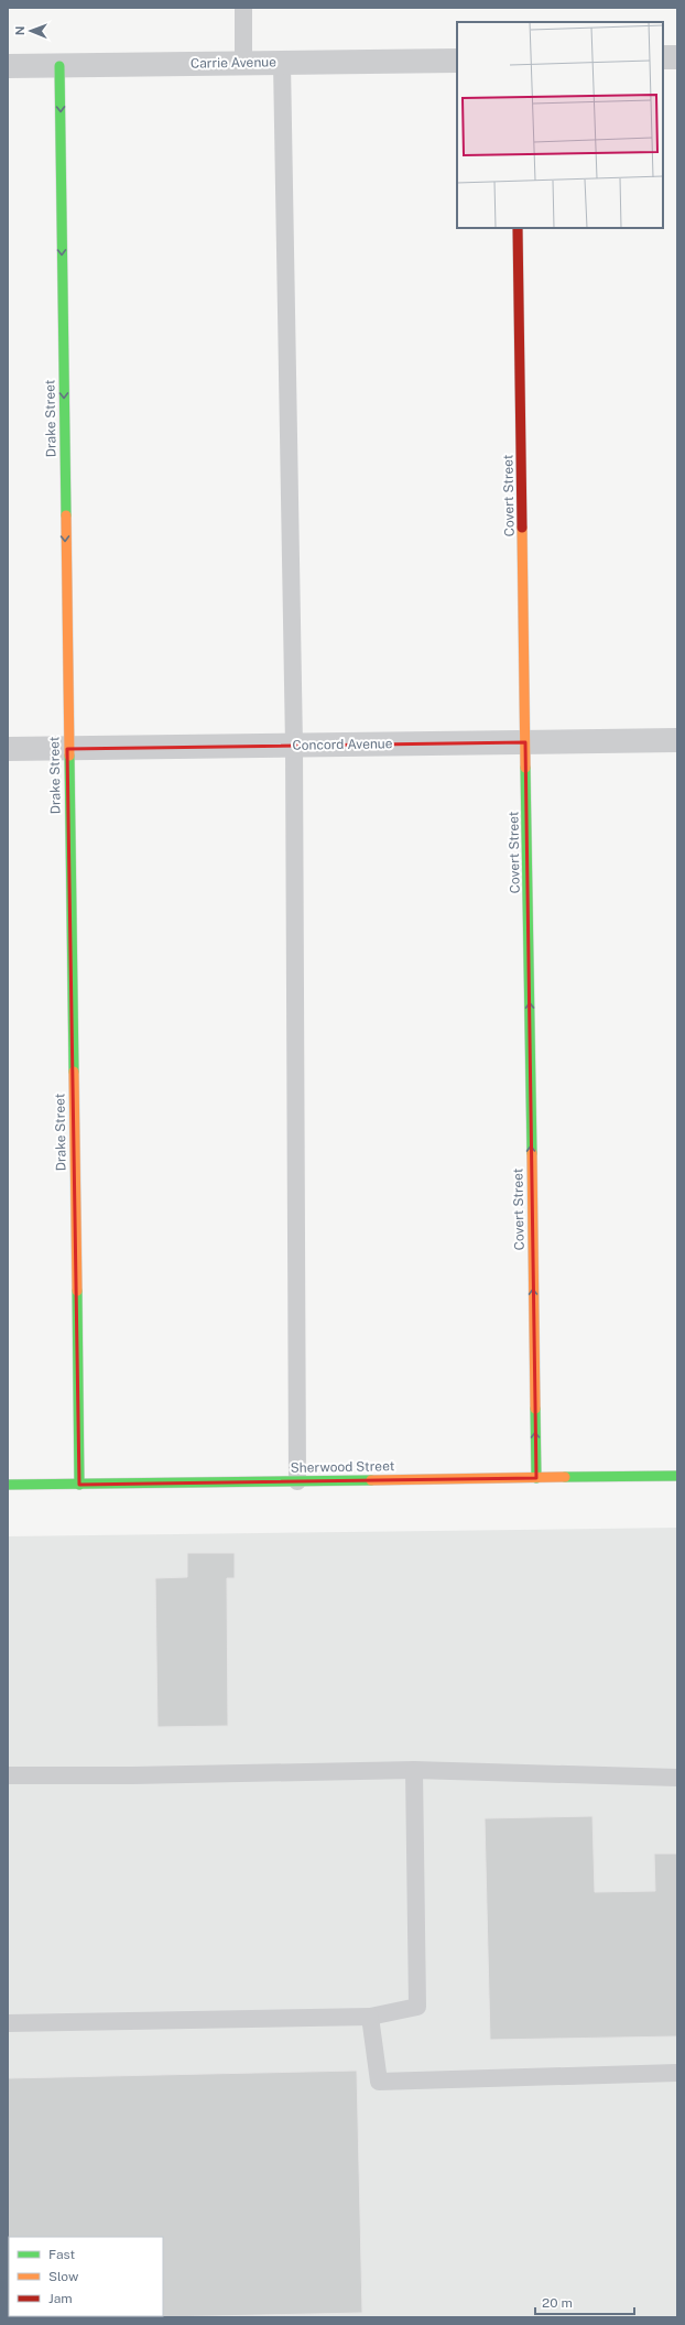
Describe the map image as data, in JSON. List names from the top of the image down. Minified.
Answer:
{"streets":{"street":["Carrie Avenue","Drake Street","Covert Street","Concord Avenue","Sherwood Street"]},"crossings":[["Carrie Avenue","Drake Street"],["Drake Street","Concord Avenue"],["Drake Street","Sherwood Street"],["Covert Street","Concord Avenue"],["Covert Street","Sherwood Street"]],"one_way":["Drake Street","Covert Street"],"legend":["Fast","Slow","Jam"],"scale_bar":"20 m","north":"left"}
